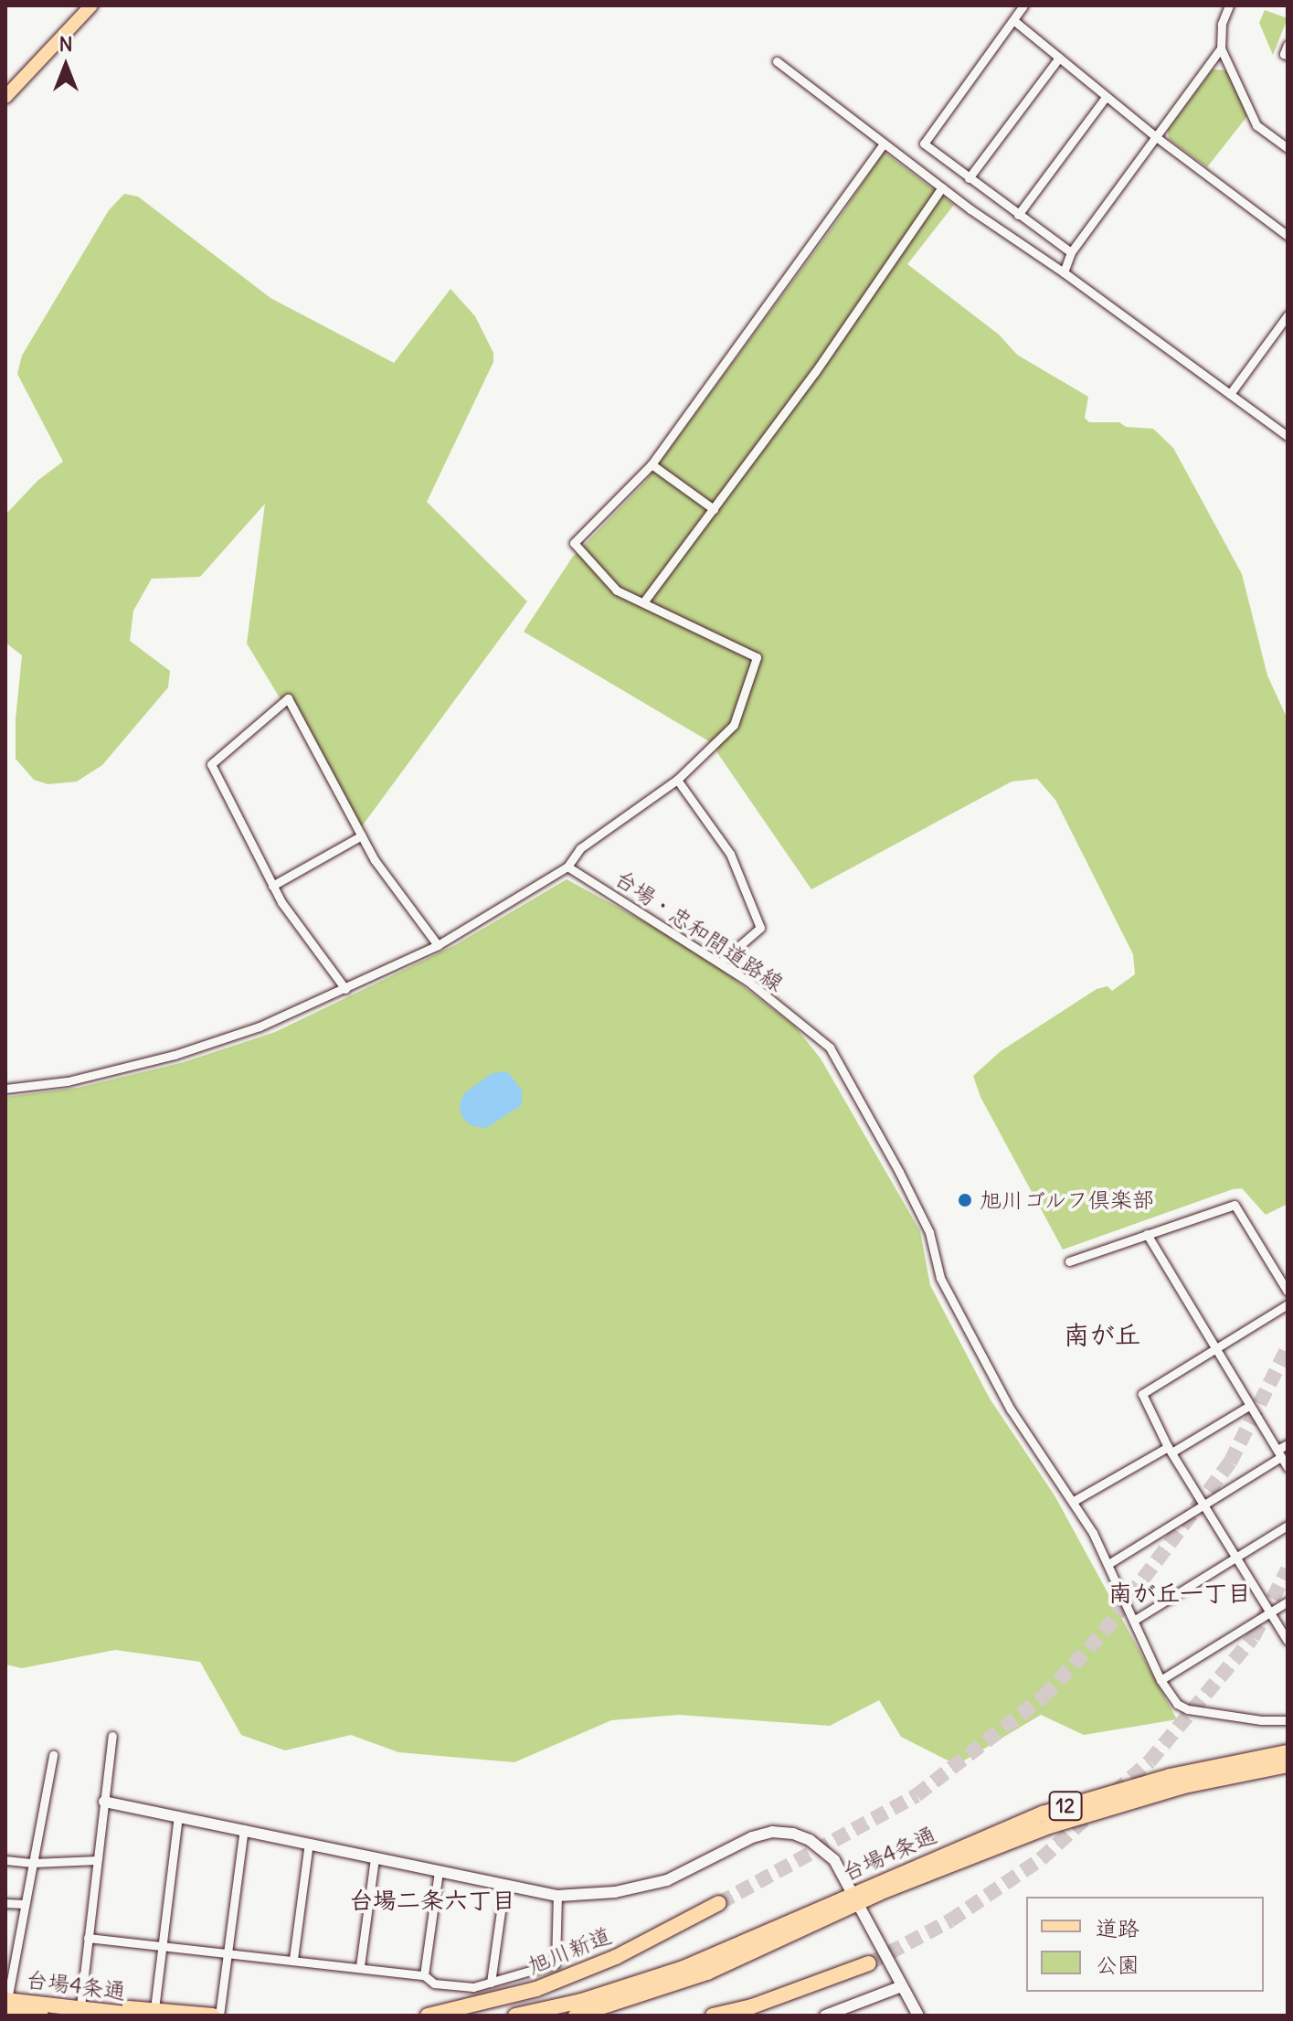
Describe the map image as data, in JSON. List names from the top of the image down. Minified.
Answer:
{"streets":{"highway":["12","台場4条通","旭川新道"],"street":["台場・忠和間道路線"]},"districts":["南が丘","南が丘一丁目","台場二条六丁目"],"places":["旭川ゴルフ倶楽部"],"legend":["道路","公園"],"north":"top"}
